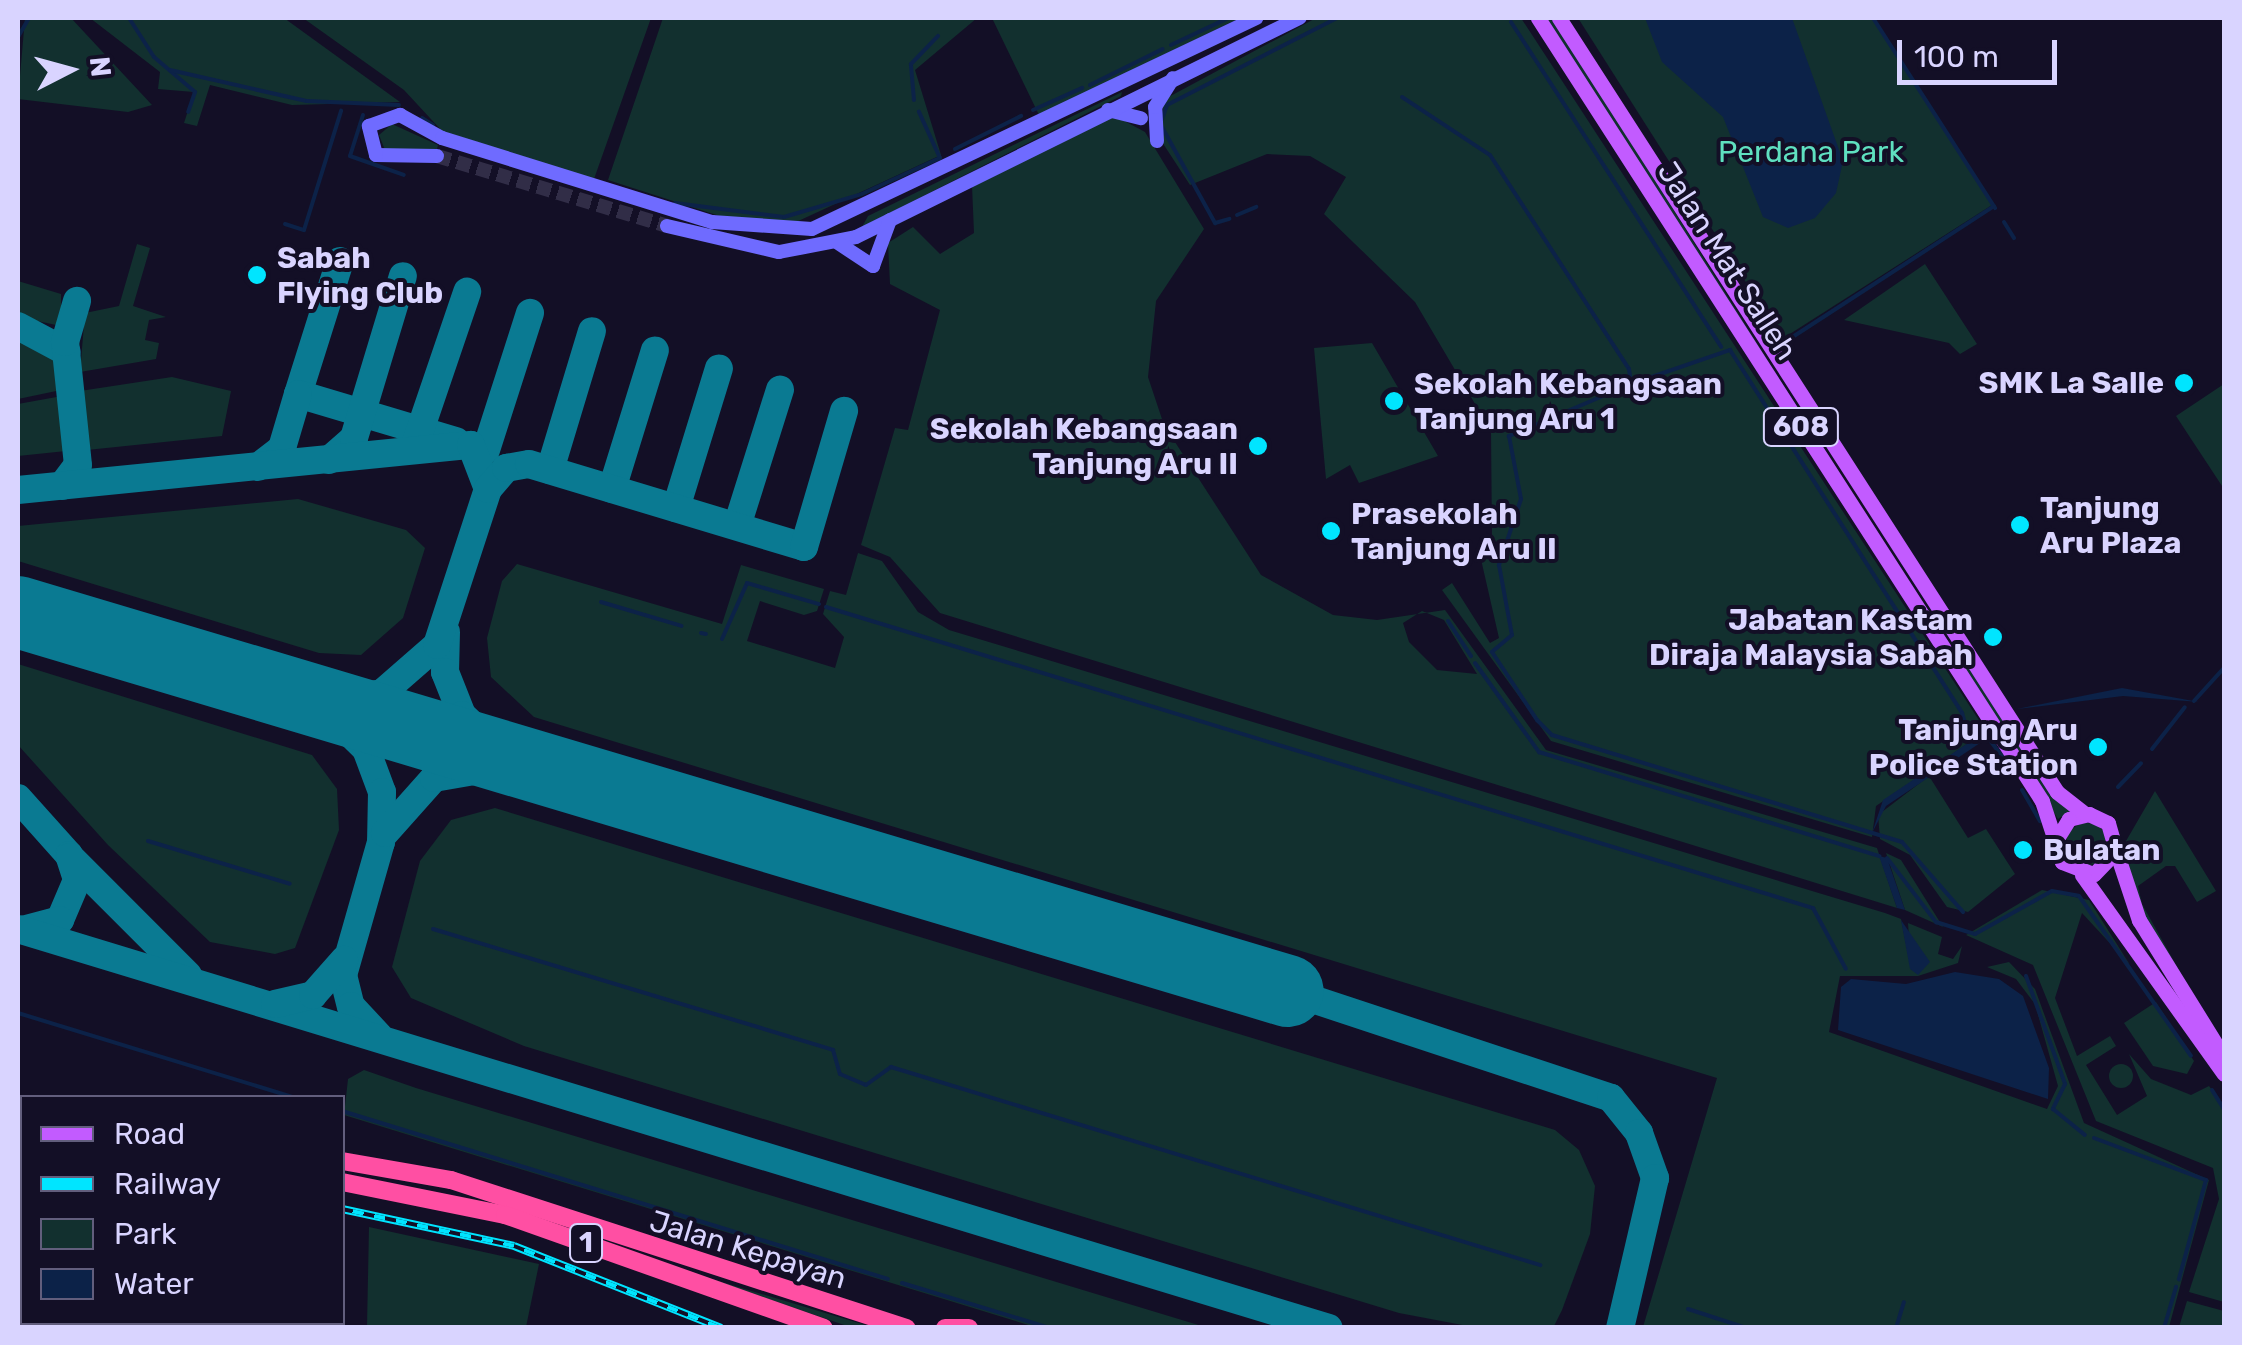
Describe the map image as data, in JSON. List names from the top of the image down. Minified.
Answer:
{"streets":{"highway":["1","Jalan Kepayan"],"main road":["Jalan Mat Salleh","608"]},"crossings":[["Jalan Mat Salleh","608"]],"parks":["Perdana Park"],"places":["Sabah Flying Club","SMK La Salle","Sekolah Kebangsaan Tanjung Aru 1","Sekolah Kebangsaan Tanjung Aru II","Tanjung Aru Plaza","Prasekolah Tanjung Aru II","Jabatan Kastam Diraja Malaysia Sabah","Tanjung Aru Police Station","Bulatan"],"legend":["Road","Railway","Park","Water"],"scale_bar":"100 m","north":"right"}
